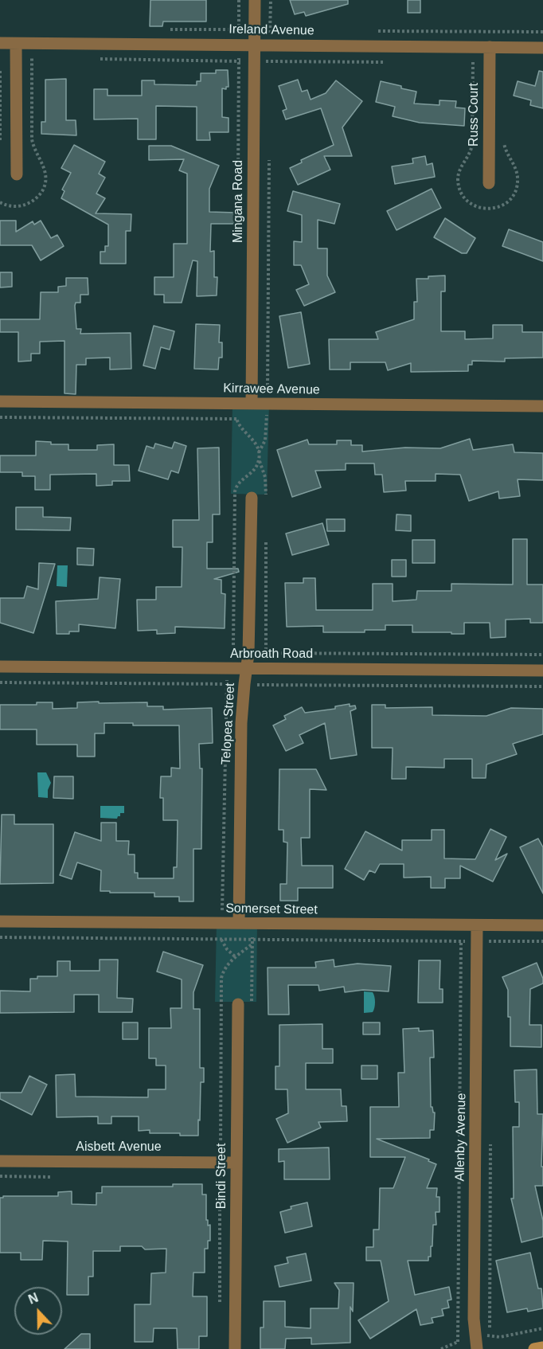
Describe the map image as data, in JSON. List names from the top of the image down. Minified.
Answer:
{"streets":{"street":["Ireland Avenue","Russ Court","Mingana Road","Kirrawee Avenue","Arbroath Road","Telopea Street","Somerset Street","Allenby Avenue","Aisbett Avenue","Bindi Street"]},"crossings":[["Ireland Avenue","Russ Court"],["Ireland Avenue","Mingana Road"],["Mingana Road","Kirrawee Avenue"],["Arbroath Road","Telopea Street"],["Telopea Street","Somerset Street"],["Somerset Street","Allenby Avenue"],["Aisbett Avenue","Bindi Street"]],"north":"top"}
